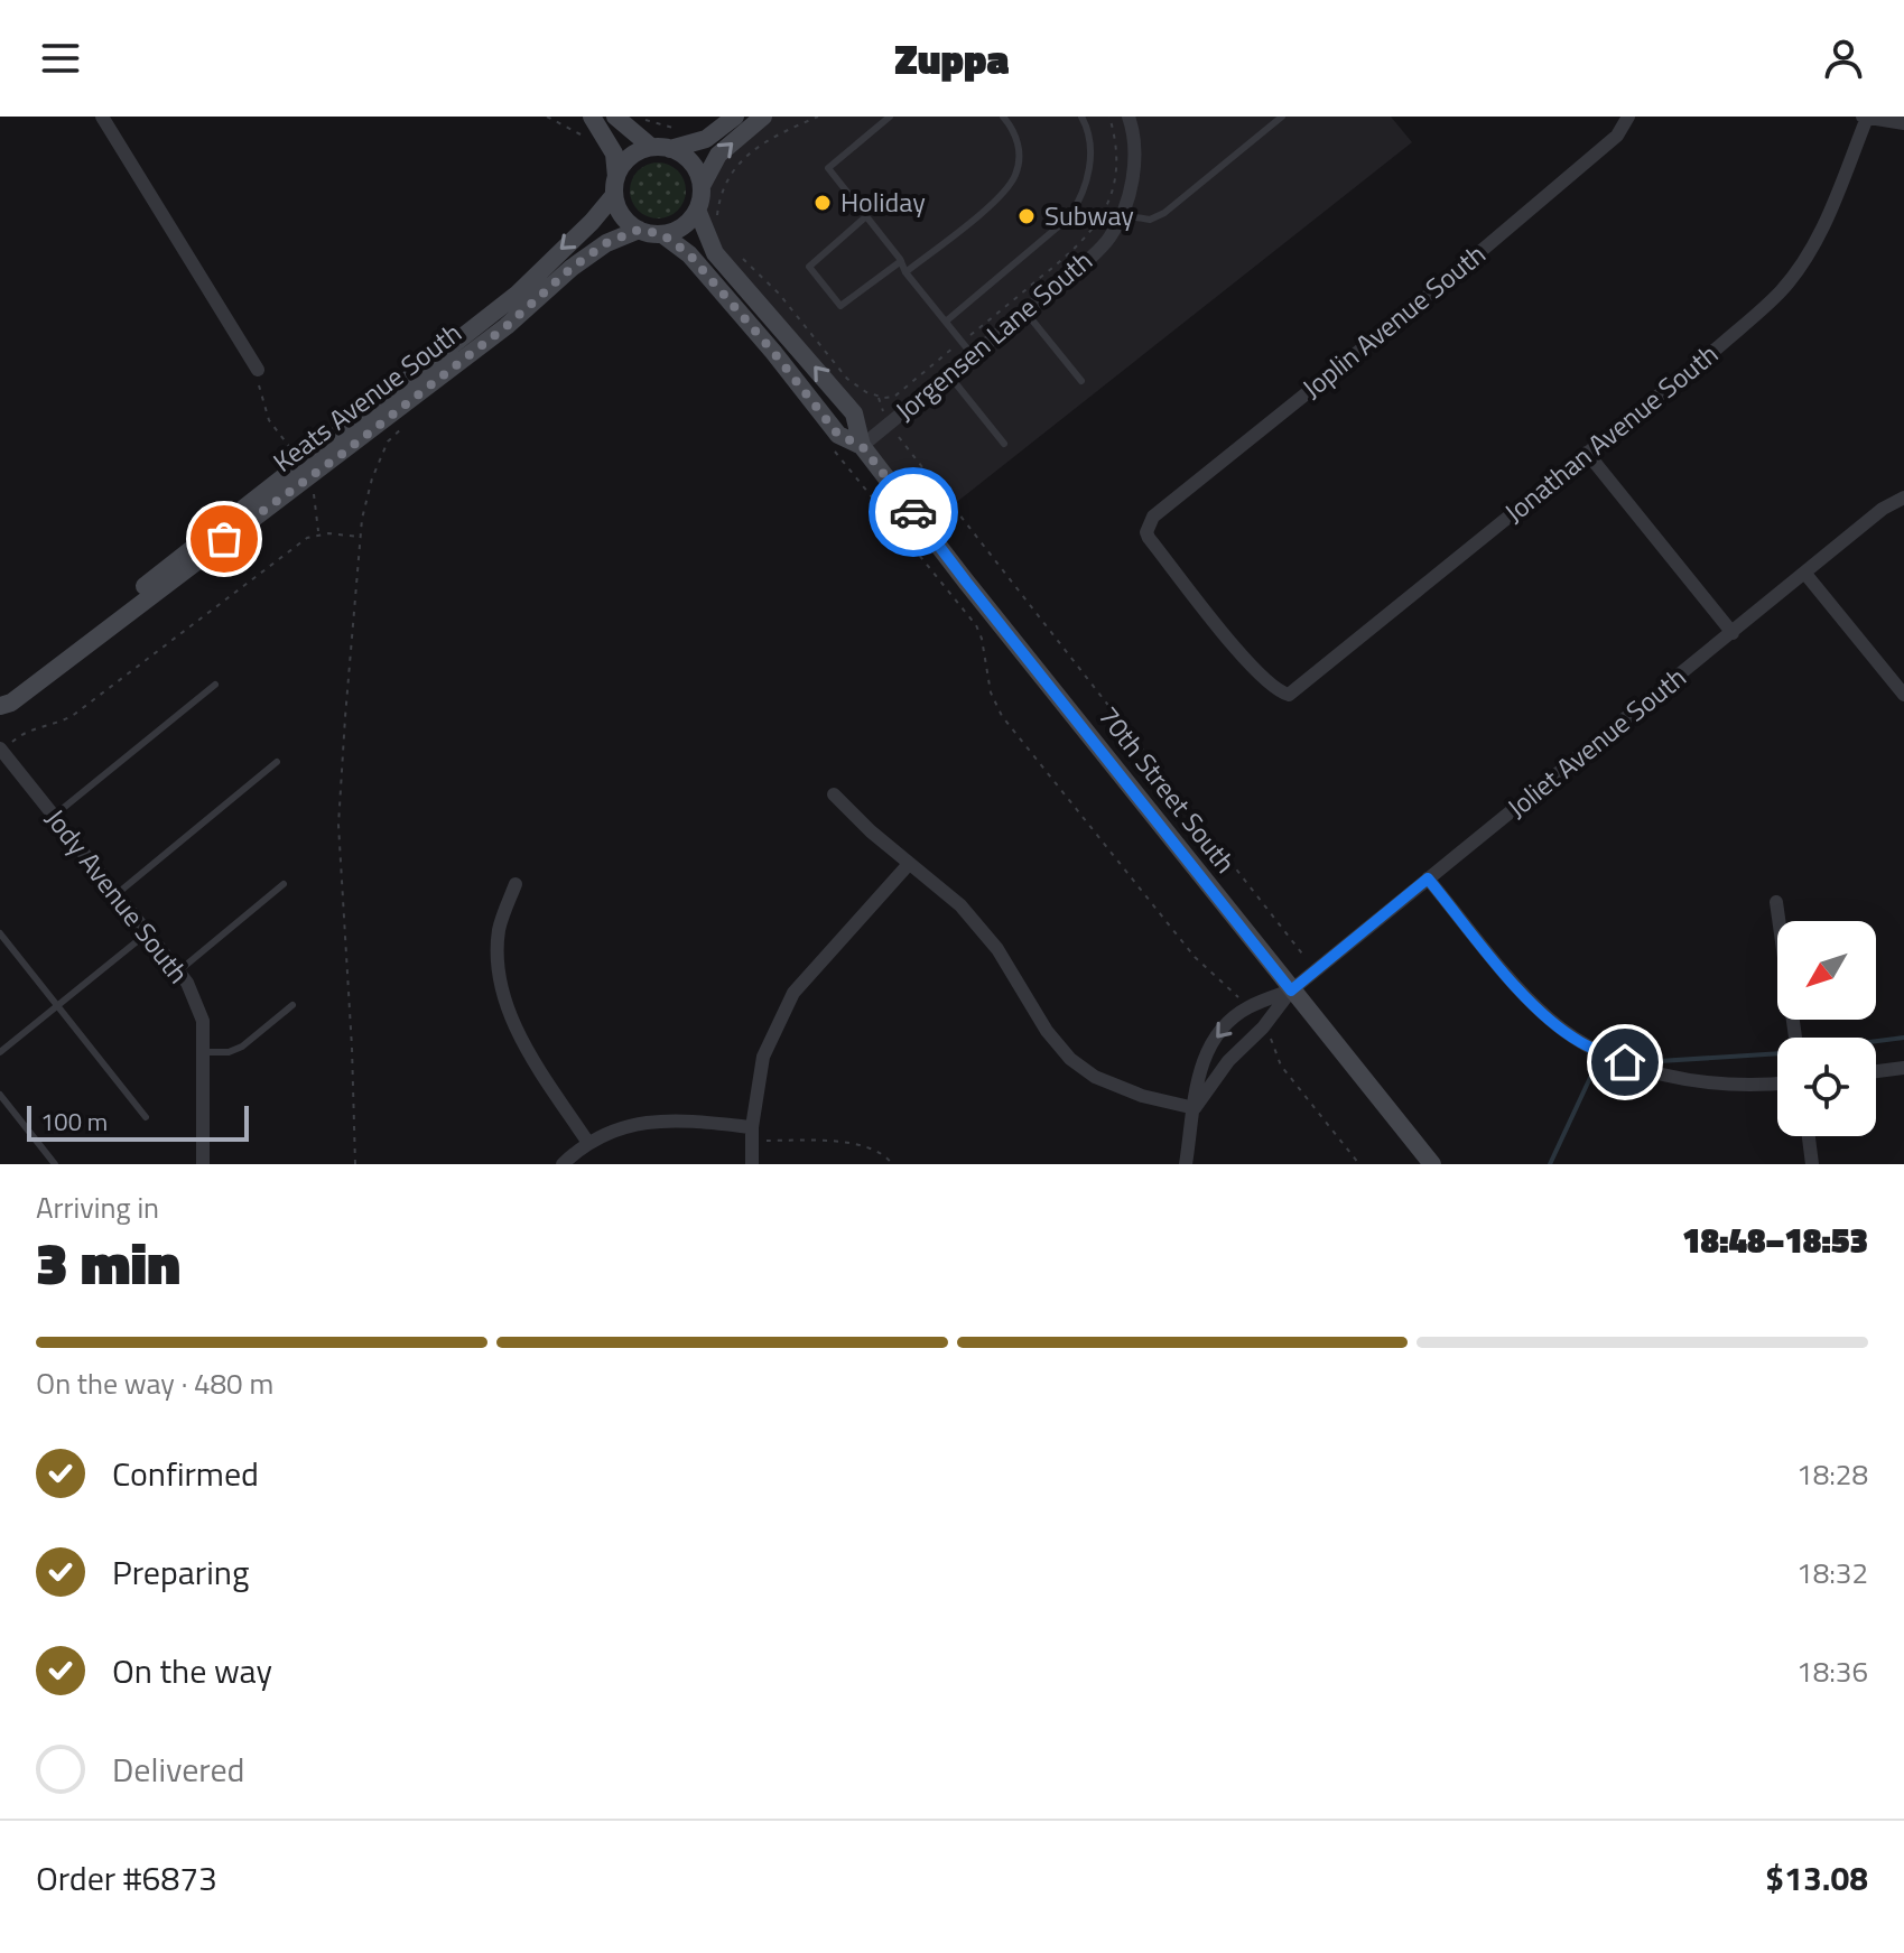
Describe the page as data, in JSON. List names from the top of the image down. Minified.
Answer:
{"streets":{"main road":["Keats Avenue South","70th Street South"],"street":["Joplin Avenue South","Jorgensen Lane South","Jonathan Avenue South","Joliet Avenue South","Jody Avenue South"]},"crossings":[["Joplin Avenue South","Jonathan Avenue South"],["Jorgensen Lane South","70th Street South"],["Keats Avenue South","70th Street South"],["Joliet Avenue South","70th Street South"]],"places":["Holiday","Subway"],"scale_bar":"100 m","north":"bottom left","page":{"header":"Zuppa","scale":"100 m","heading":["3 min","Arriving in","18:48–18:53"],"panel":["Order #6873","$13.08"],"bar":"On the way · 480 m","list":[["Confirmed","18:28"],["Preparing","18:32"],["On the way","18:36"],"Delivered"]}}
